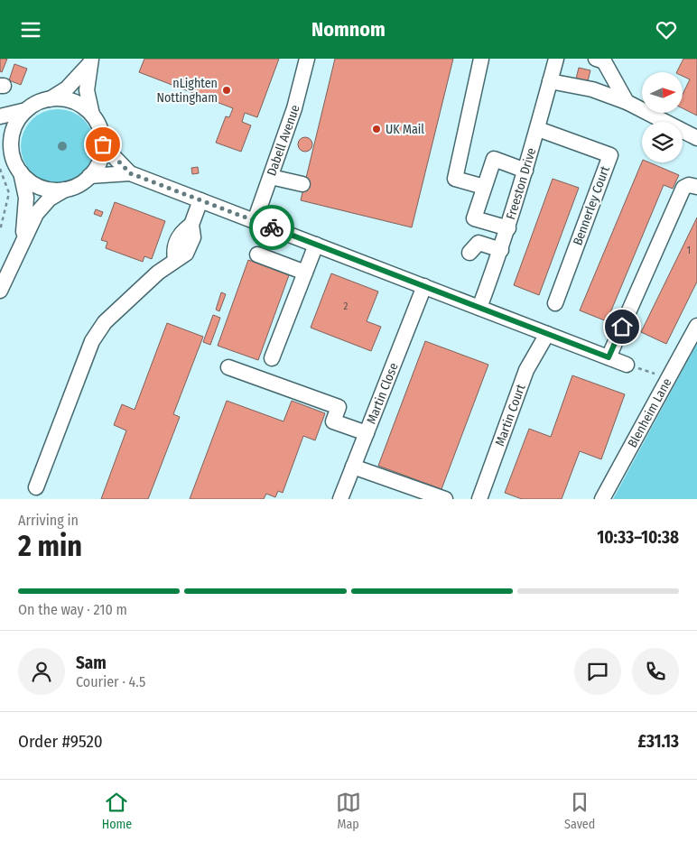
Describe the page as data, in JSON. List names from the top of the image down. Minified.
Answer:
{"streets":{"street":["Dabell Avenue","Freeston Drive","Bennerley Court","Martin Close","Blenheim Lane","Martin Court"]},"crossings":[["Freeston Drive","Bennerley Court"]],"places":["nLighten Nottingham","UK Mail"],"house_numbers":["1","2"],"north":"right","page":{"header":"Nomnom","heading":["2 min","Arriving in","10:33–10:38"],"panel":["Sam","Courier · 4.5","Order #9520","£31.13"],"bar":"On the way · 210 m","tabs":["Home","Map","Saved"]}}
